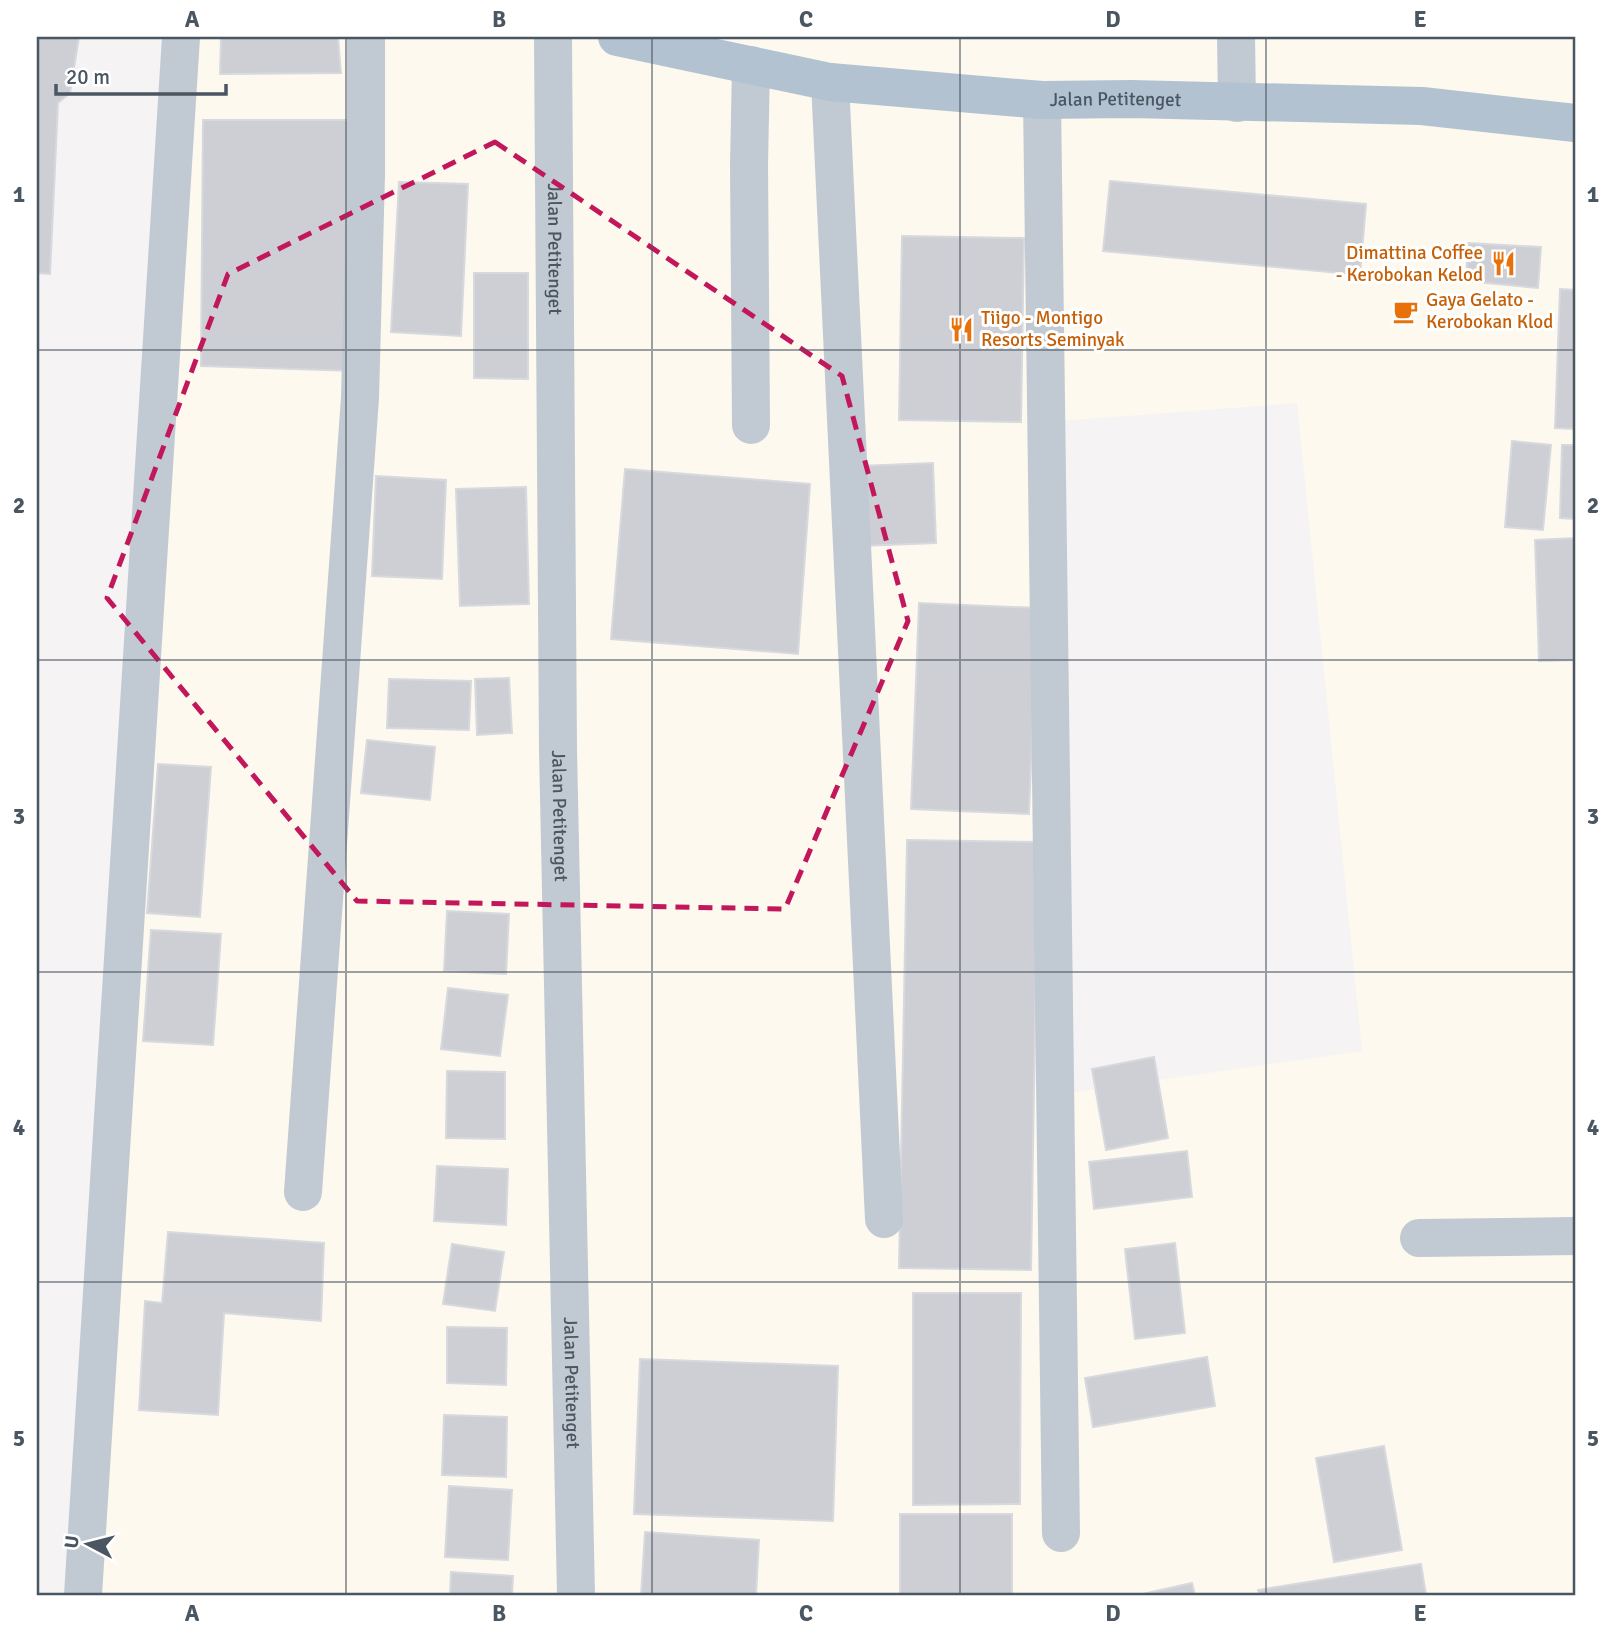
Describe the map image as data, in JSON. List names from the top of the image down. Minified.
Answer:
{"streets":{"main road":["Jalan Petitenget"]},"places":{"restaurant":["Dimattina Coffee - Kerobokan Kelod","Tiigo - Montigo Resorts Seminyak"],"cafe":["Gaya Gelato - Kerobokan Klod"]},"scale_bar":"20 m","north":"left","grid":{"columns":["A","B","C","D","E"],"rows":["1","2","3","4","5"]}}
